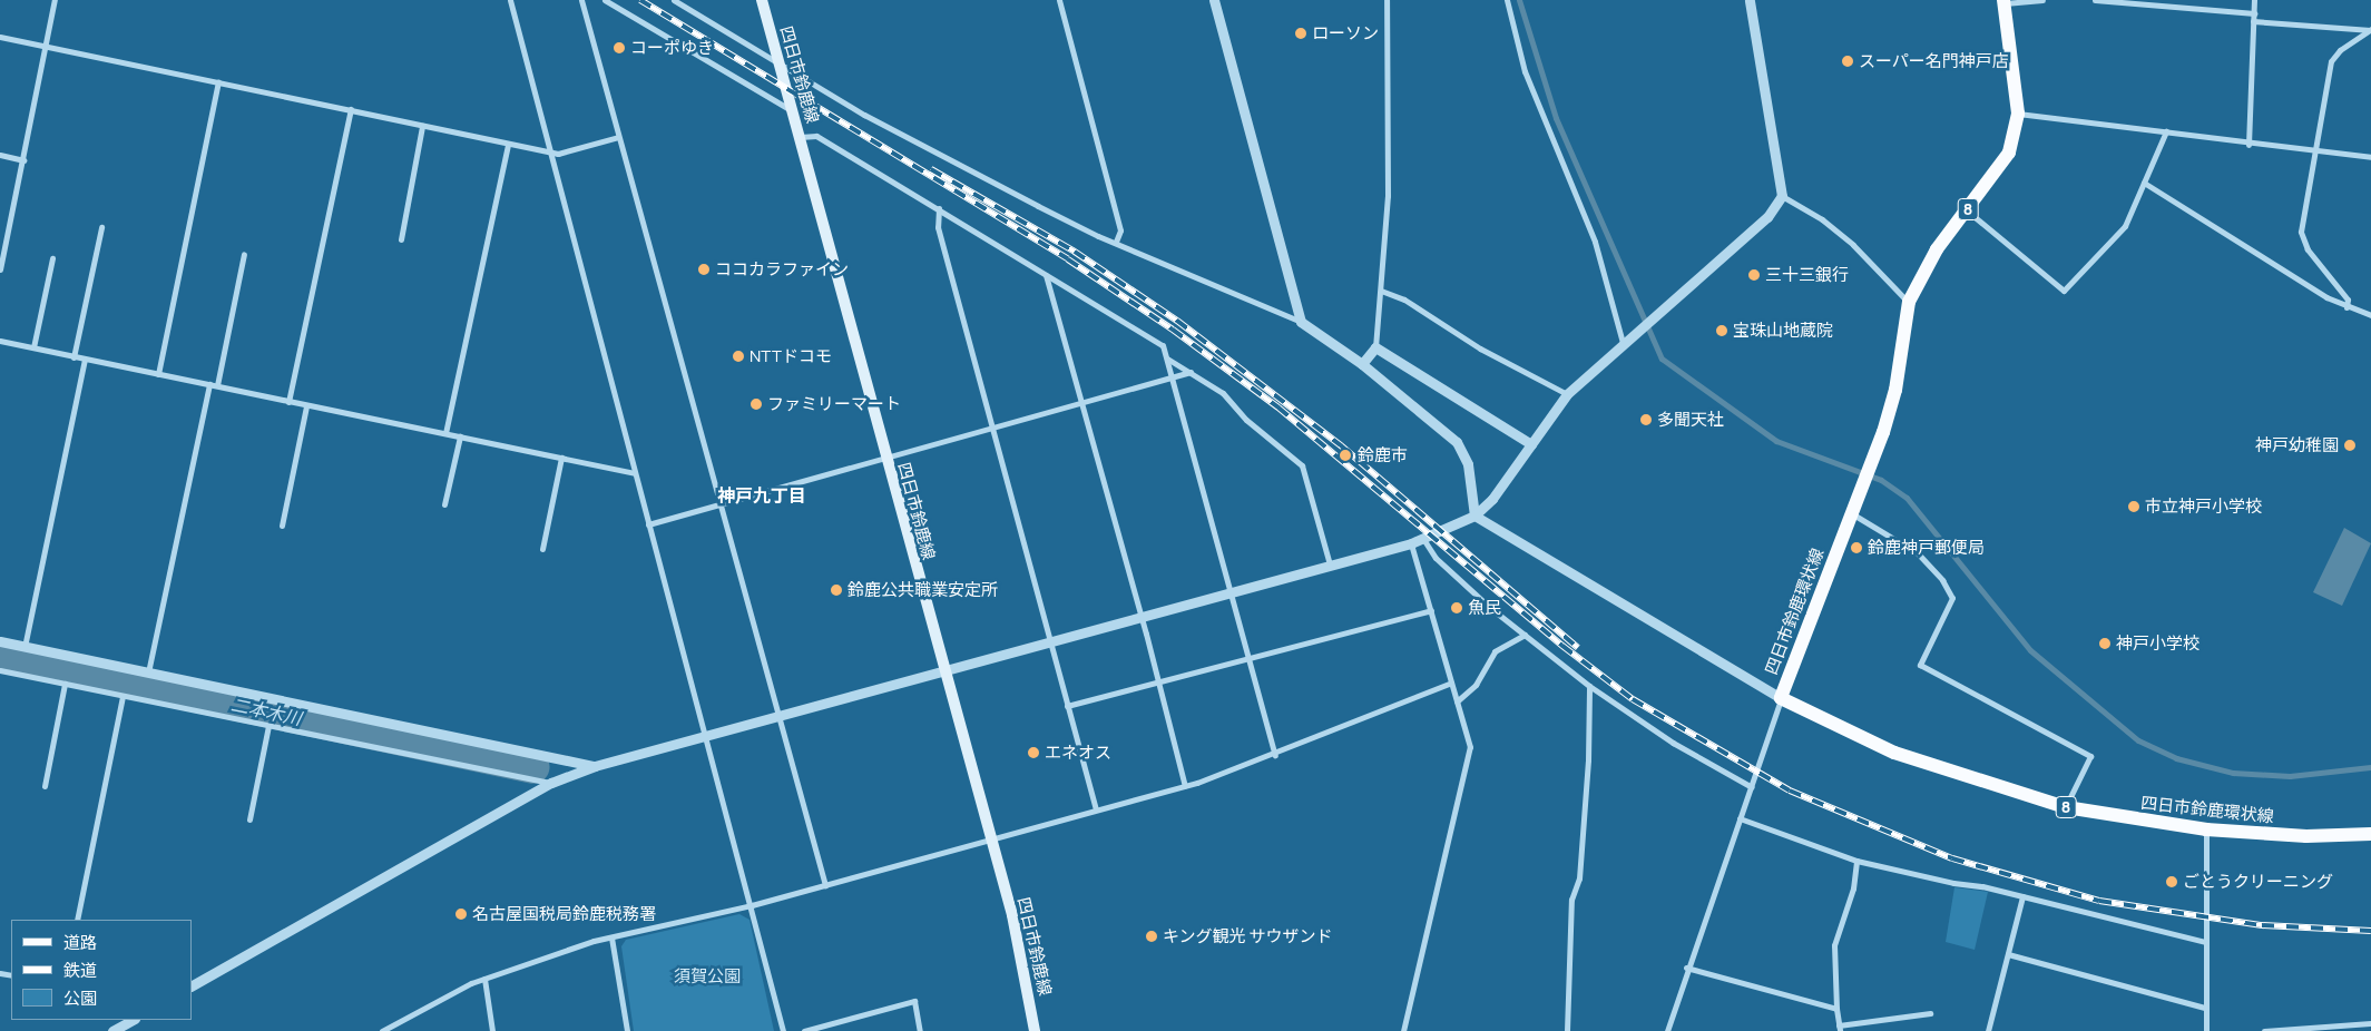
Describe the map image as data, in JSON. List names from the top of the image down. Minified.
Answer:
{"streets":{"main road":["四日市鈴鹿線","8","四日市鈴鹿環状線"]},"districts":["神戸九丁目"],"water":["二本木川"],"parks":["須賀公園"],"places":["ローソン","コーポゆき","スーパー名門神戸店","ココカラファイン","三十三銀行","宝珠山地蔵院","NTTドコモ","ファミリーマート","多聞天社","神戸幼稚園","鈴鹿市","市立神戸小学校","鈴鹿神戸郵便局","鈴鹿公共職業安定所","魚民","神戸小学校","エネオス","ごとうクリーニング","名古屋国税局鈴鹿税務署","キング観光 サウザンド"],"legend":["道路","鉄道","公園"]}
